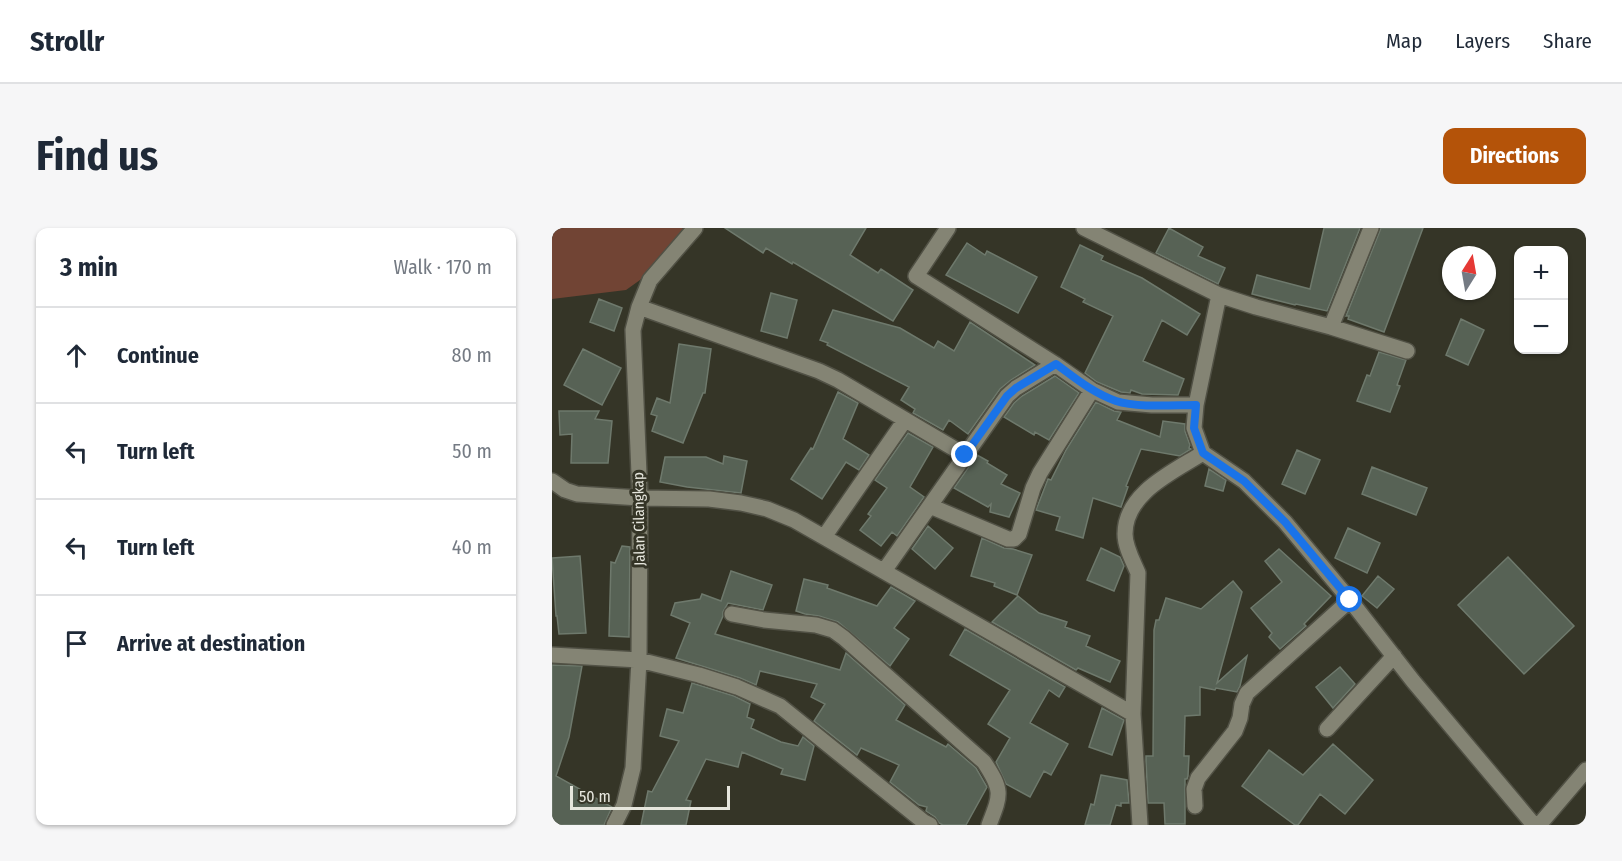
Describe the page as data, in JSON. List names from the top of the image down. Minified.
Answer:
{"streets":{"street":["Jalan Cilangkap"]},"scale_bar":"50 m","north":"top","page":{"header":"Strollr","nav":["Map","Layers","Share"],"buttons":"Directions","title":"Find us","heading":["3 min","Walk · 170 m"],"map_buttons":["+","−"],"list":[["Continue","80 m"],["Turn left","50 m"],["Turn left","40 m"],"Arrive at destination"],"scale":"50 m"}}
